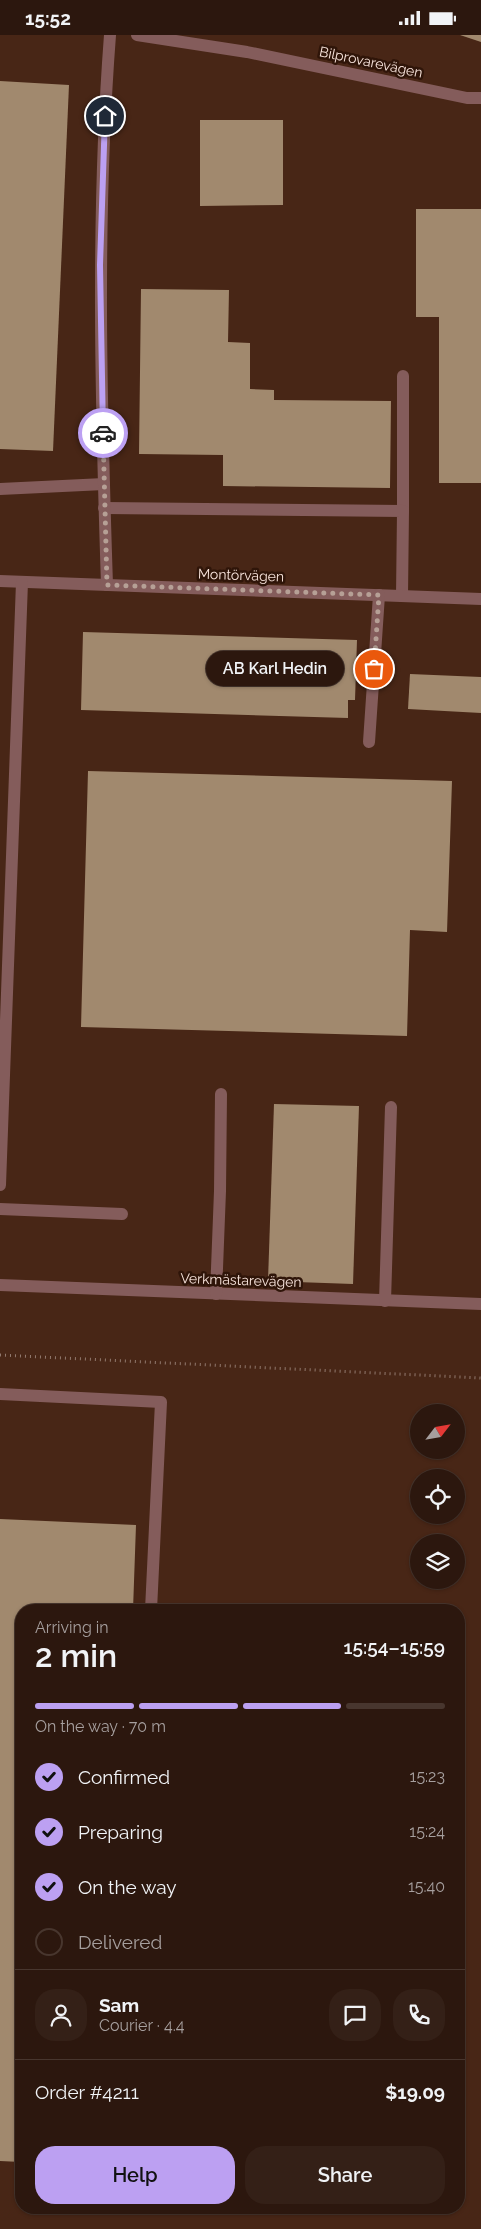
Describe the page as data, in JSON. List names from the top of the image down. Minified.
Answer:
{"streets":{"street":["Bilprovarevägen","Montörvägen","Verkmästarevägen"]},"places":["AB Karl Hedin"],"north":"top right","page":{"status":"15:52","bubble":"AB Karl Hedin","heading":["2 min","Arriving in","15:54–15:59"],"panel":["Sam","Courier · 4.4","Order #4211","$19.09"],"bar":"On the way · 70 m","list":[["Confirmed","15:23"],["Preparing","15:24"],["On the way","15:40"],"Delivered"],"buttons":["Help","Share"]}}
